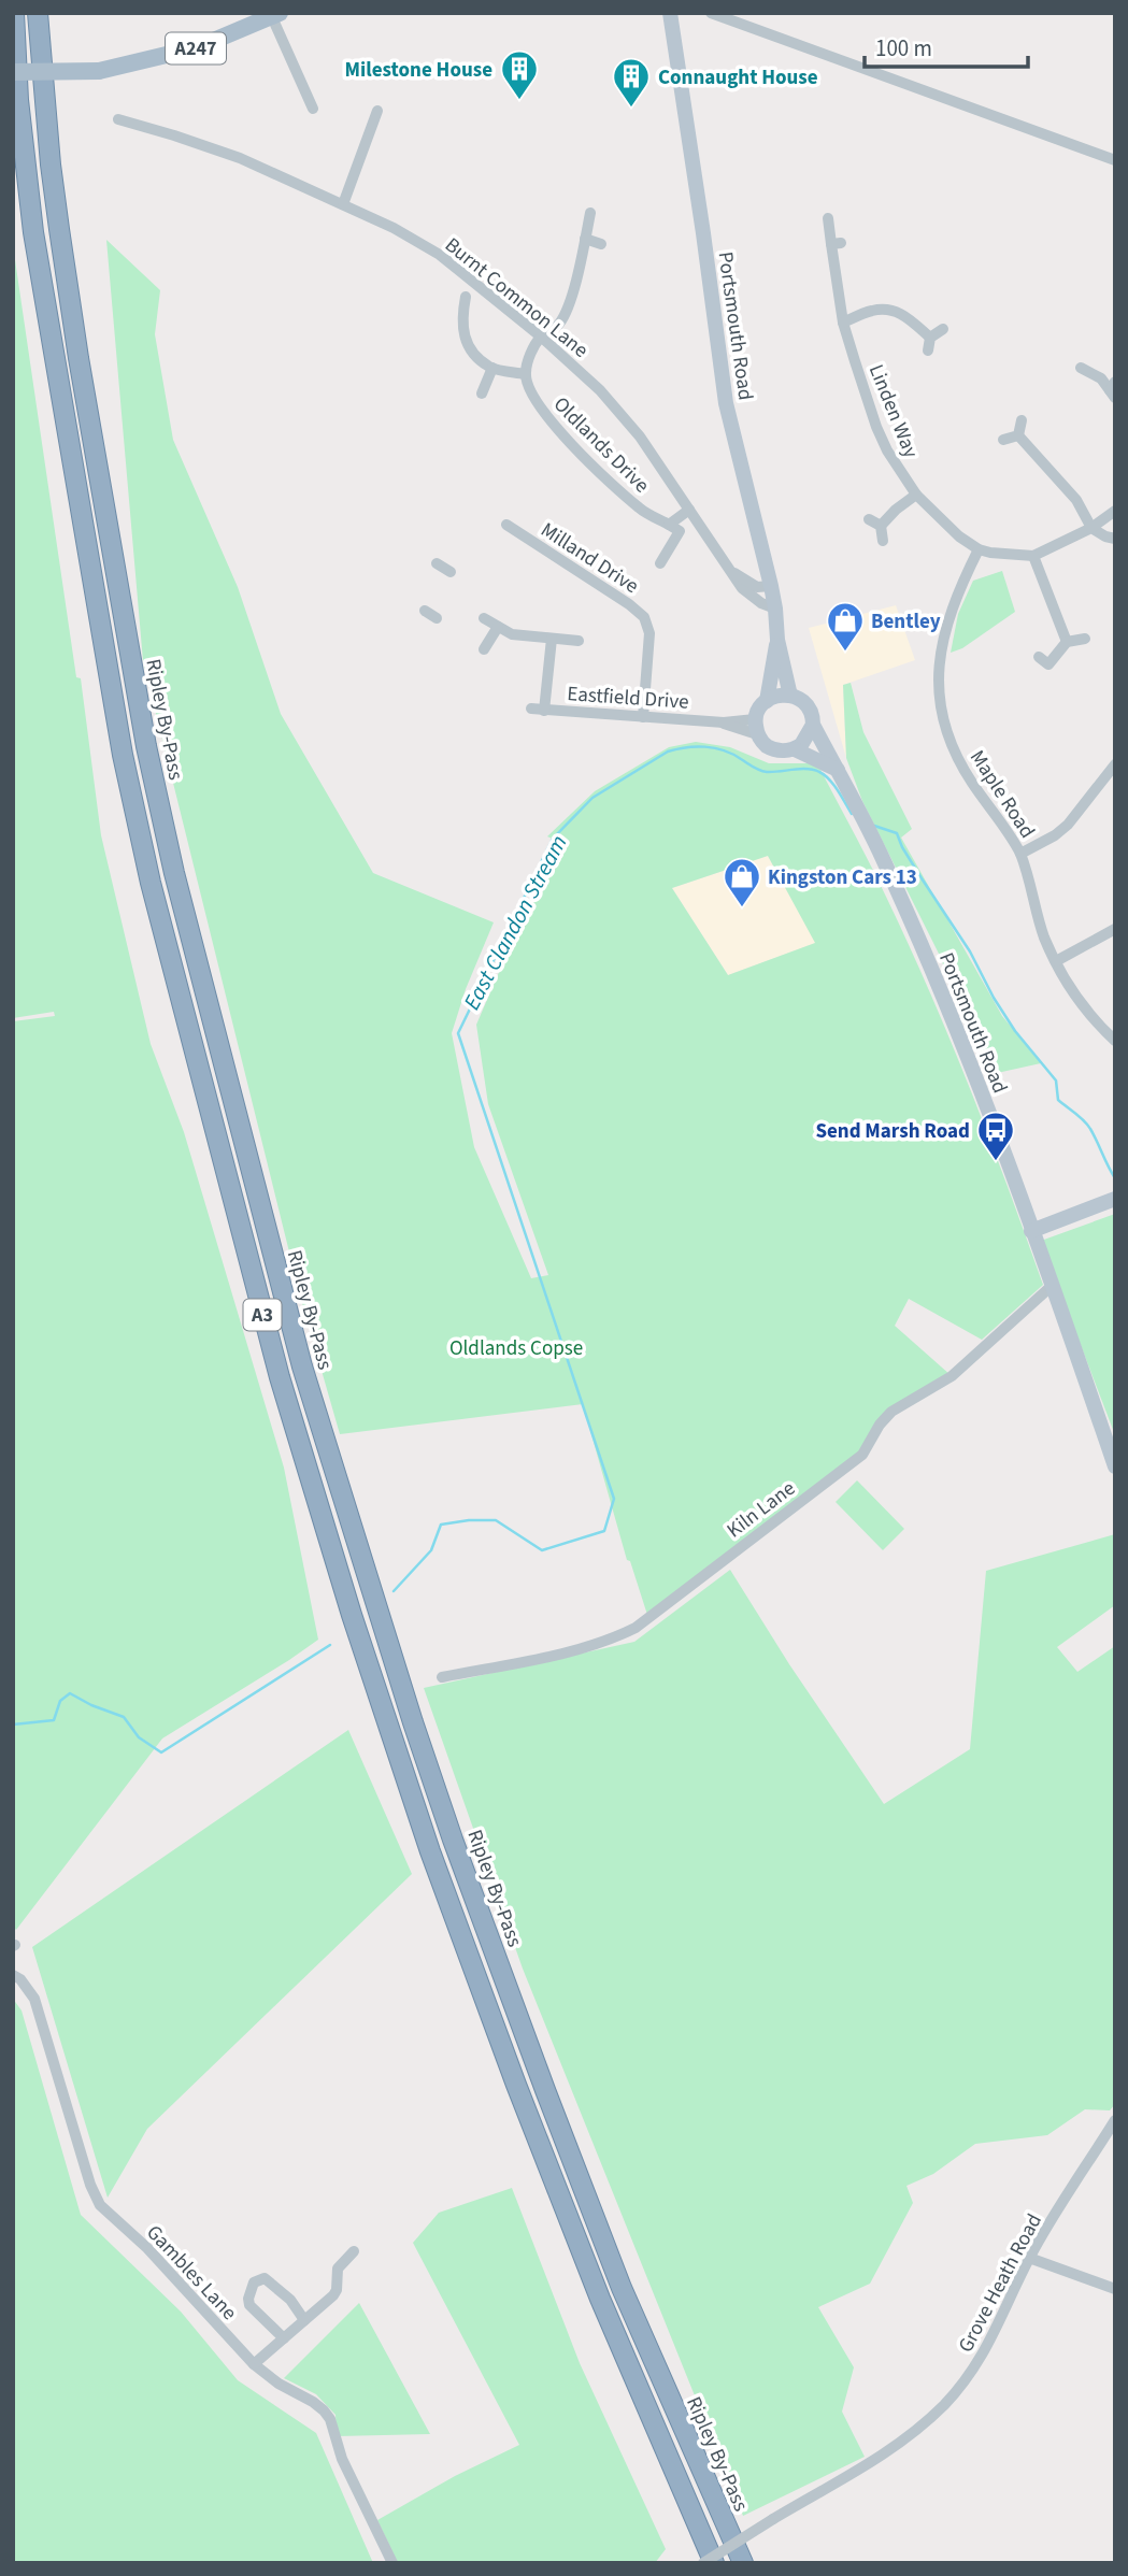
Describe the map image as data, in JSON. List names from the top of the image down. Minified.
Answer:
{"streets":{"highway":["Ripley By-Pass","A3"],"main road":["A247","Portsmouth Road"],"street":["Burnt Common Lane","Linden Way","Oldlands Drive","Milland Drive","Eastfield Drive","Maple Road","Kiln Lane","Gambles Lane","Grove Heath Road"]},"crossings":[["Burnt Common Lane","Portsmouth Road"],["Portsmouth Road","Eastfield Drive"],["Portsmouth Road","Kiln Lane"],["Linden Way","Maple Road"],["Milland Drive","Eastfield Drive"]],"water":["East Clandon Stream"],"parks":["Oldlands Copse"],"places":{"building":["Milestone House","Connaught House"],"shop":["Bentley","Kingston Cars 13"],"bus stop":["Send Marsh Road"]},"scale_bar":"100 m"}
